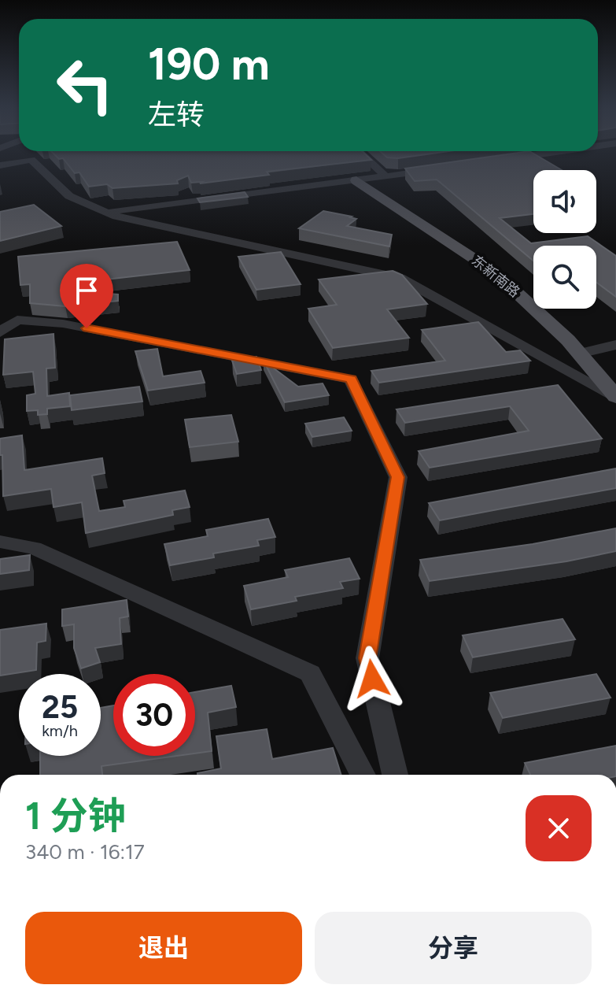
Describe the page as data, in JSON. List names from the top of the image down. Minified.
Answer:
{"streets":{"main road":["东新南路"]},"page":{"turn":["190 m","左转"],"speed":"25 km/h","limit":"30","heading":["1 分钟","340 m · 16:17"],"buttons":["退出","分享"]}}
